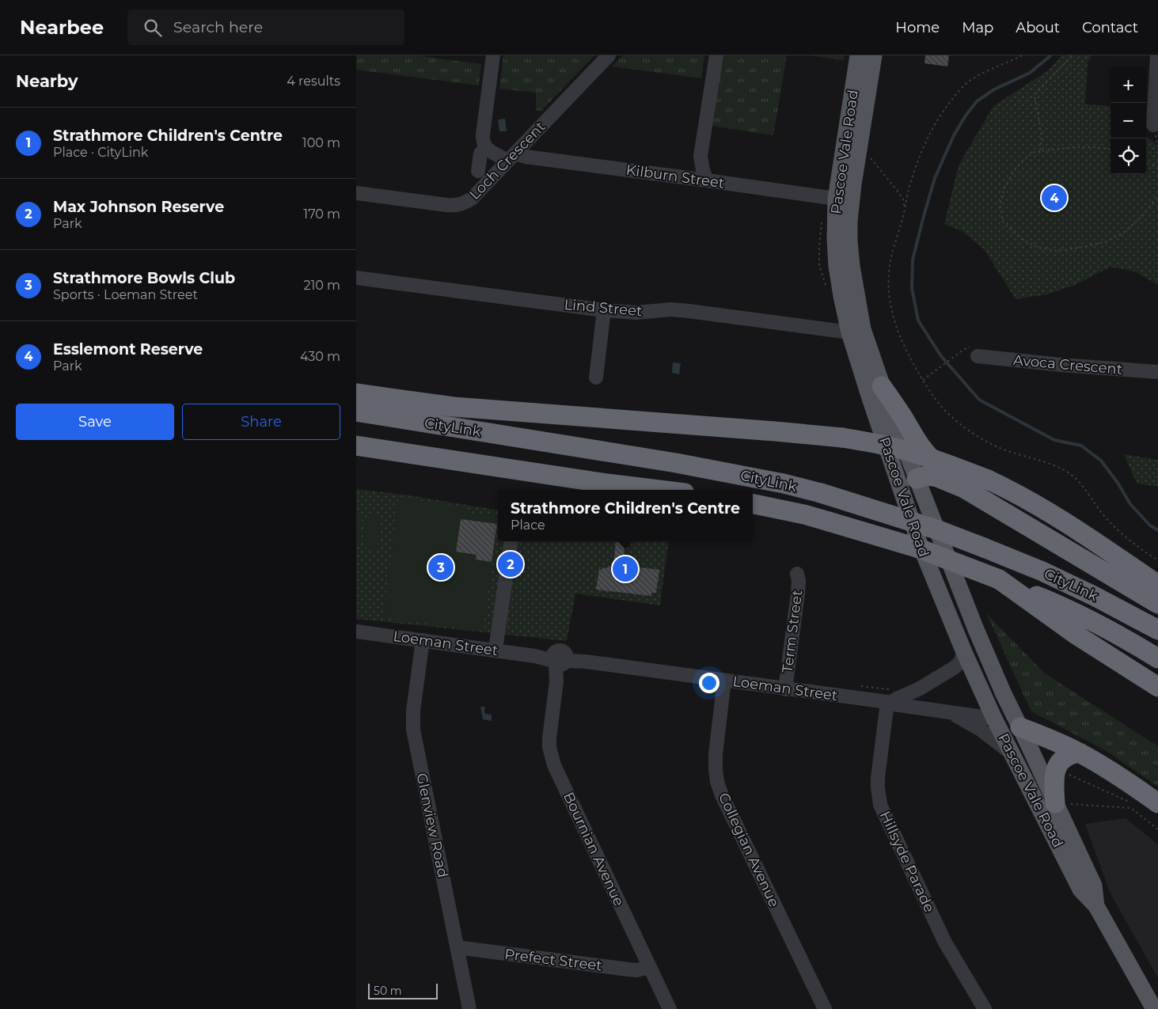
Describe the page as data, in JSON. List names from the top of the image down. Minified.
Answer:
{"streets":{"highway":["CityLink"],"main road":["Pascoe Vale Road"],"street":["Loch Crescent","Kilburn Street","Lind Street","Avoca Crescent","Term Street","Loeman Street","Glenview Road","Bournian Avenue","Collegian Avenue","Hillsyde Parade","Prefect Street"]},"crossings":[["Pascoe Vale Road","Kilburn Street"],["Pascoe Vale Road","Lind Street"],["Pascoe Vale Road","Loeman Street"],["Loch Crescent","Kilburn Street"],["Term Street","Loeman Street"],["Loeman Street","Glenview Road"],["Loeman Street","Bournian Avenue"],["Loeman Street","Collegian Avenue"],["Loeman Street","Hillsyde Parade"],["Glenview Road","Prefect Street"],["Bournian Avenue","Prefect Street"]],"scale_bar":"50 m","page":{"header":"Nearbee","search":"Search here","nav":["Home","Map","About","Contact"],"heading":["Nearby","4 results"],"map_buttons":["+","−"],"list":[{"mark":"1","name":"Strathmore Children's Centre","note":"Place · CityLink","value":"100 m"},{"mark":"2","name":"Max Johnson Reserve","note":"Park","value":"170 m"},{"mark":"3","name":"Strathmore Bowls Club","note":"Sports · Loeman Street","value":"210 m"},{"mark":"4","name":"Esslemont Reserve","note":"Park","value":"430 m"}],"pins":["4","2","3","1"],"buttons":["Save","Share"],"popup":["Strathmore Children's Centre","Place"],"scale":"50 m"}}
